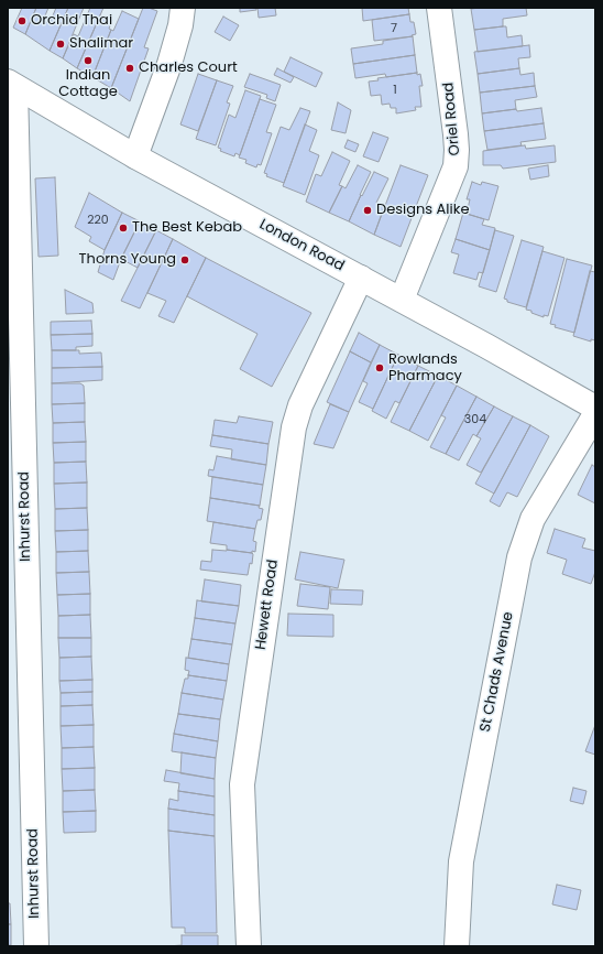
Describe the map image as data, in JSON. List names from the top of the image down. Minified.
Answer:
{"streets":{"street":["Oriel Road","London Road","Inhurst Road","Hewett Road","St Chads Avenue"]},"crossings":[["Oriel Road","London Road"],["London Road","Inhurst Road"],["London Road","Hewett Road"]],"places":["Orchid Thai","Shalimar","Indian Cottage","Charles Court","Designs Alike","The Best Kebab","Thorns Young","Rowlands Pharmacy"],"house_numbers":["7","1","220","304"]}
